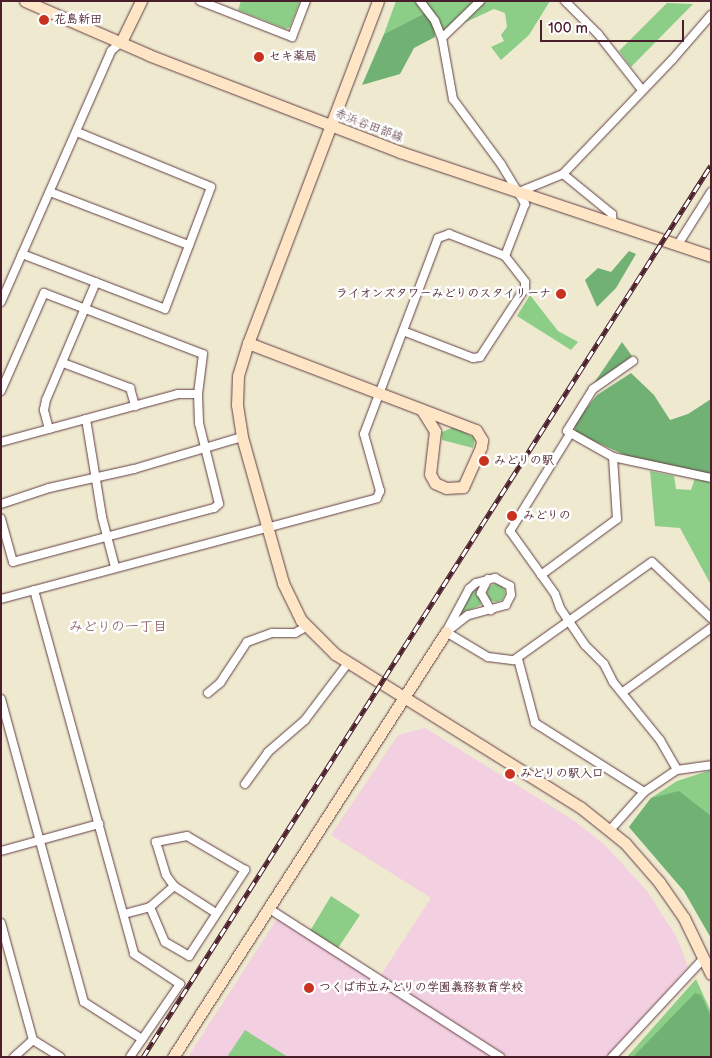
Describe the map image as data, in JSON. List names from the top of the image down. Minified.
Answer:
{"streets":{"street":["赤浜谷田部線"]},"districts":["みどりの一丁目"],"places":["花島新田","セキ薬局","ライオンズタワーみどりのスタイリーナ","みどりの駅","みどりの","みどりの駅入口","つくば市立みどりの学園義務教育学校"],"scale_bar":"100 m"}
